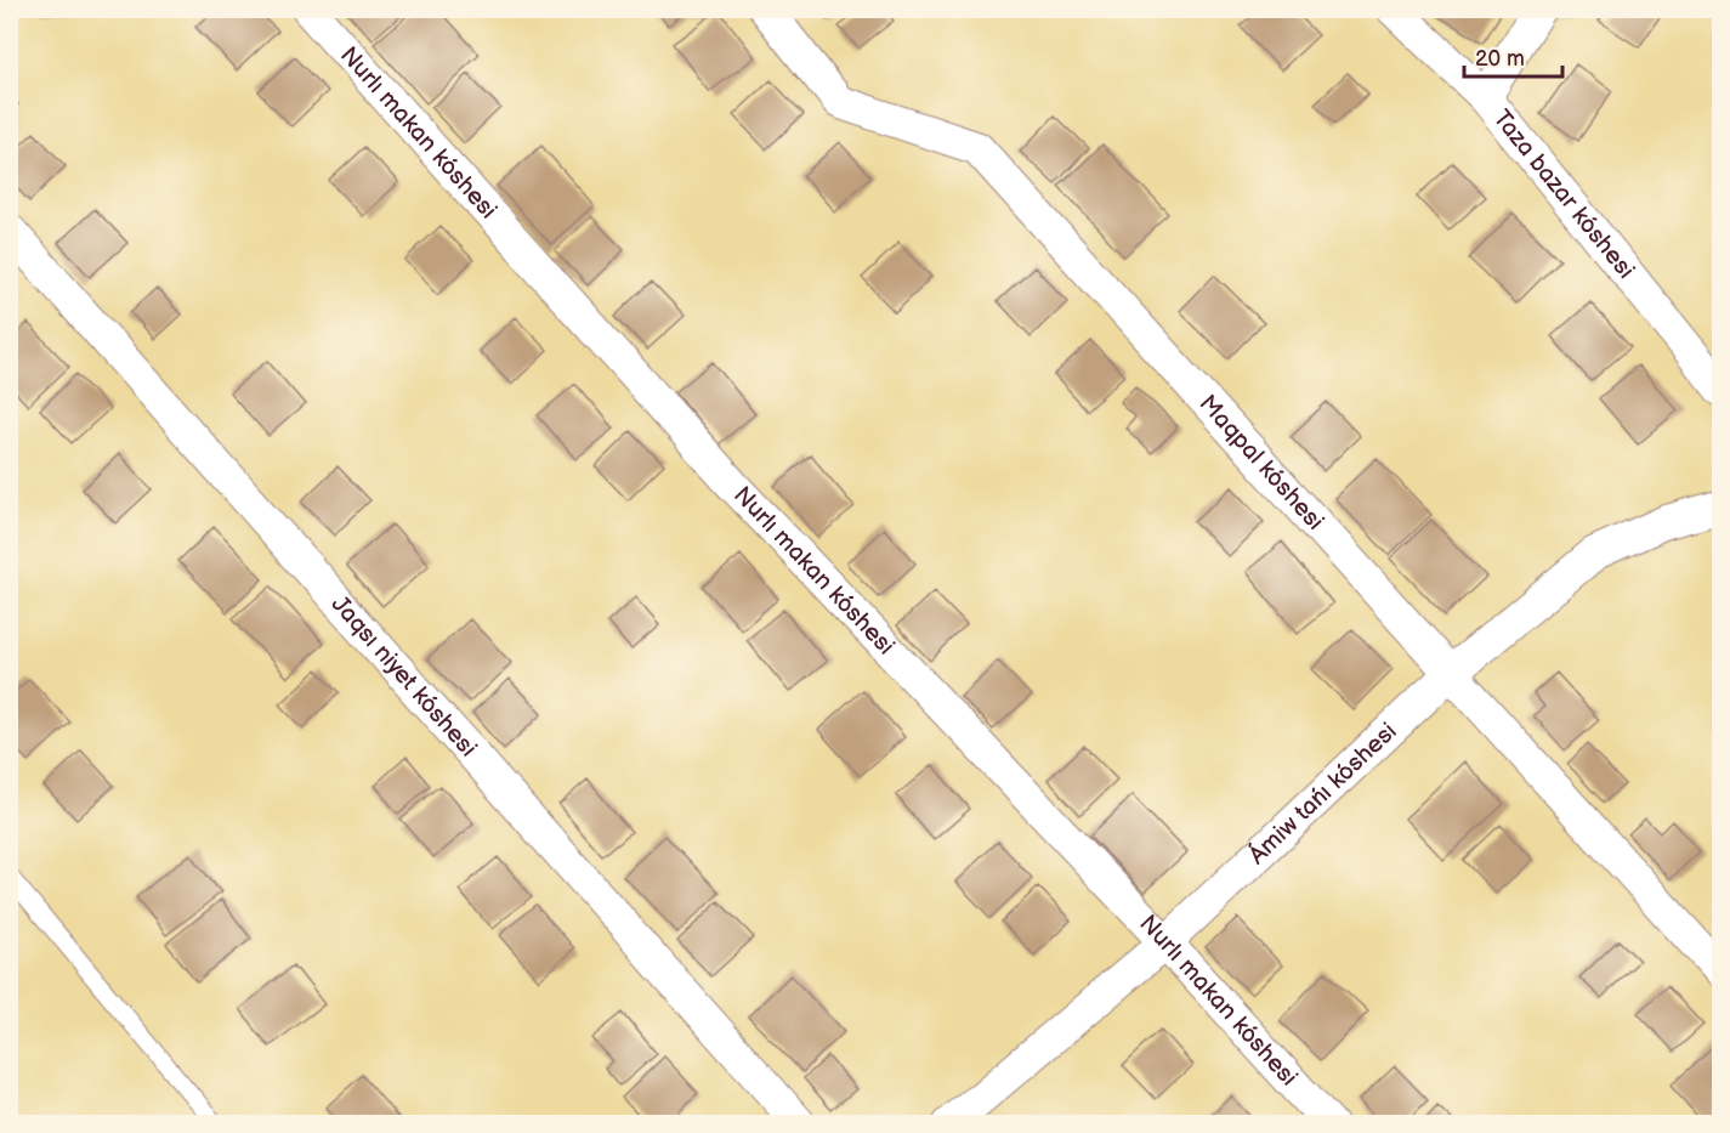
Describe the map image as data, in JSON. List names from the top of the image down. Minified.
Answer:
{"streets":{"street":["Nurlı makan kóshesi","Taza bazar kóshesi","Maqpal kóshesi","Jaqsı niyet kóshesi","Ámiw tańı kóshesi"]},"crossings":[["Nurlı makan kóshesi","Ámiw tańı kóshesi"],["Maqpal kóshesi","Ámiw tańı kóshesi"]],"scale_bar":"20 m"}
